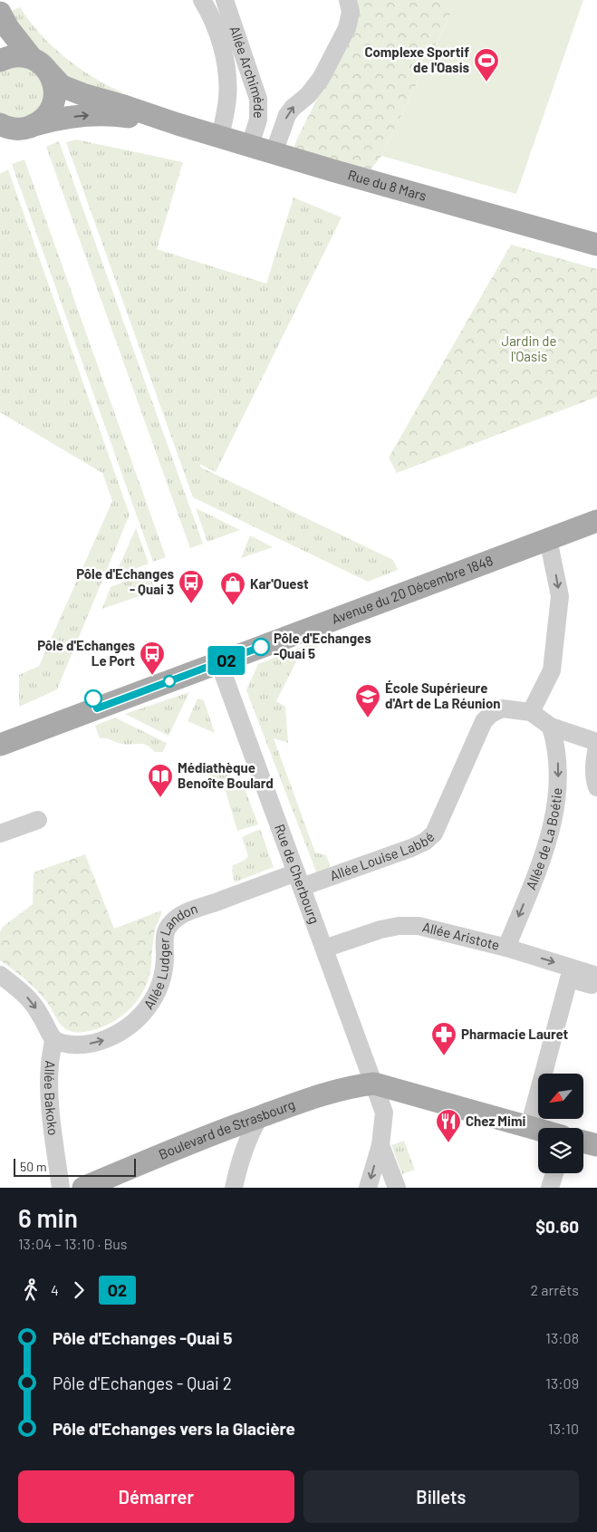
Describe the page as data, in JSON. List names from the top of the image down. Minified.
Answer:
{"streets":{"main road":["Rue du 8 Mars","Avenue du 20 Décembre 1848","Boulevard de Strasbourg"],"street":["Allée Archimède","Allée de La Boétie","Allée Louise Labbé","Rue de Cherbourg","Allée Aristote","Allée Ludger Landon","Allée Bakoko"]},"crossings":[["Allée Archimède","Rue du 8 Mars"],["Avenue du 20 Décembre 1848","Rue de Cherbourg"],["Allée de La Boétie","Allée Aristote"],["Allée Louise Labbé","Rue de Cherbourg"],["Allée Louise Labbé","Allée Ludger Landon"],["Rue de Cherbourg","Allée Aristote"],["Rue de Cherbourg","Allée Ludger Landon"],["Rue de Cherbourg","Boulevard de Strasbourg"],["Allée Ludger Landon","Allée Bakoko"]],"one_way":["Allée de La Boétie","Allée Ludger Landon"],"parks":["Jardin de l'Oasis"],"places":{"sports":["Complexe Sportif de l'Oasis"],"bus stop":["Pôle d'Echanges - Quai 3","Pôle d'Echanges Le Port"],"shop":["Kar'Ouest"],"other":["Pôle d'Echanges -Quai 5"],"school or university":["École Supérieure d'Art de La Réunion"],"library":["Médiathèque Benoîte Boulard"],"pharmacy":["Pharmacie Lauret"],"restaurant":["Chez Mimi"]},"lines":["bus line O2"],"scale_bar":"50 m","north":"bottom left","page":{"on_map":"O2","scale":"50 m","heading":["6 min","13:04 – 13:10 · Bus","$0.60"],"legs":["4","O2","2 arrêts"],"list":[{"name":"Pôle d'Echanges -Quai 5","value":"13:08"},{"name":"Pôle d'Echanges - Quai 2","value":"13:09"},{"name":"Pôle d'Echanges vers la Glacière","value":"13:10"}],"buttons":["Démarrer","Billets"]}}
